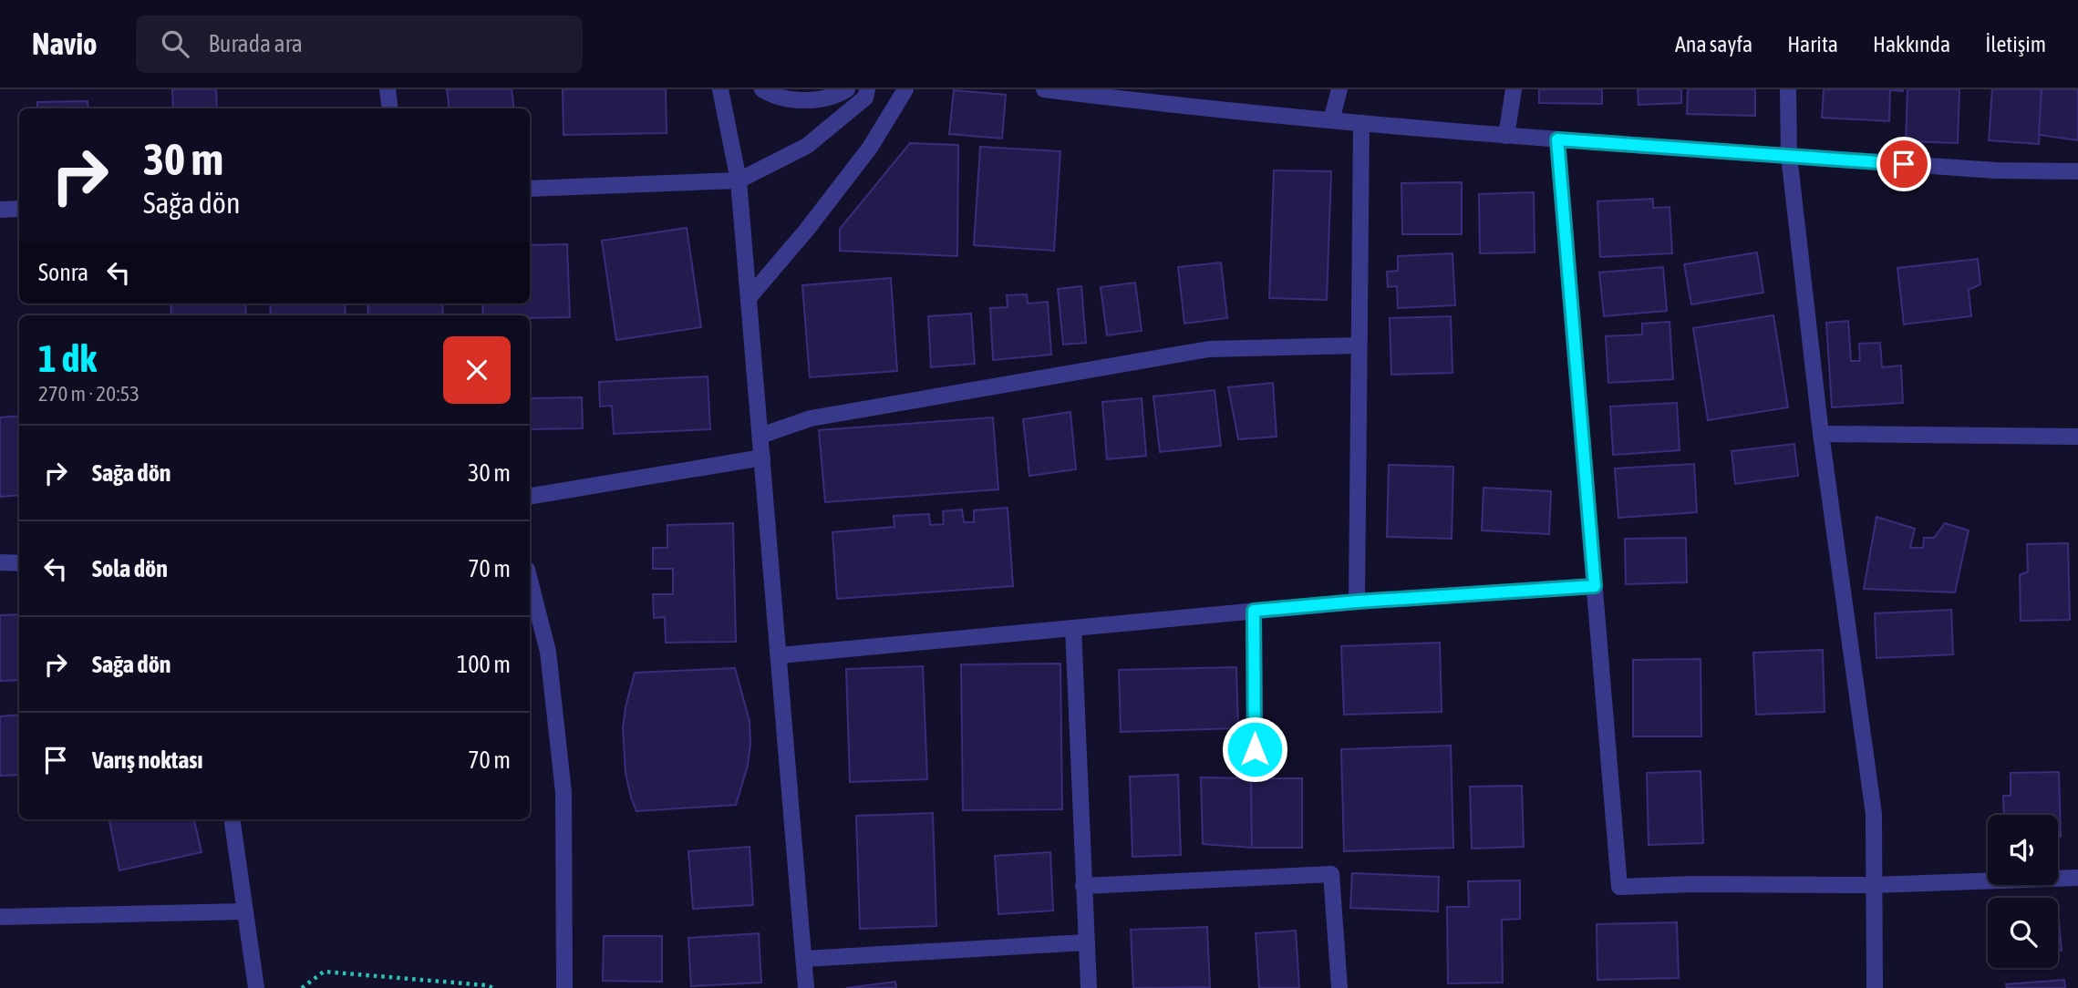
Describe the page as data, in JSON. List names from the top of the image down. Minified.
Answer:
{"page":{"header":"Navio","search":"Burada ara","nav":["Ana sayfa","Harita","Hakkında","İletişim"],"turn":["30 m","Sağa dön"],"then":"Sonra","heading":["1 dk","270 m · 20:53"],"list":[{"name":"Sağa dön","value":"30 m"},{"name":"Sola dön","value":"70 m"},{"name":"Sağa dön","value":"100 m"},{"name":"Varış noktası","value":"70 m"}]}}
